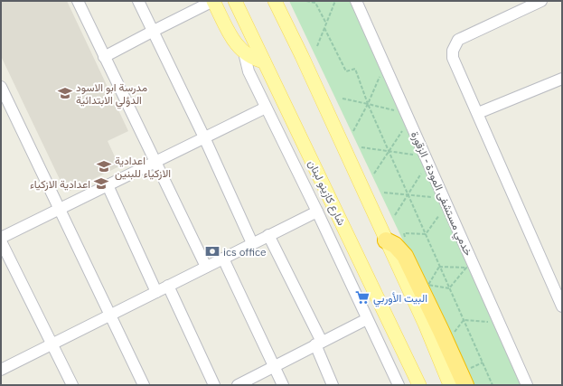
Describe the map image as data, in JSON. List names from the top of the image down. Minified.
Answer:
{"streets":{"main road":["شارع كازينو لبنان"],"street":["خدمي مستشفى المودة - الزقورة"]},"places":{"school or university":["مدرسة ابو الاسود الدؤلي الابتدائية","اعدادية الازكياء للبنين","اعدادية الازكياء"],"bank":["ics office"],"supermarket":["البيت الأوربي"]}}
